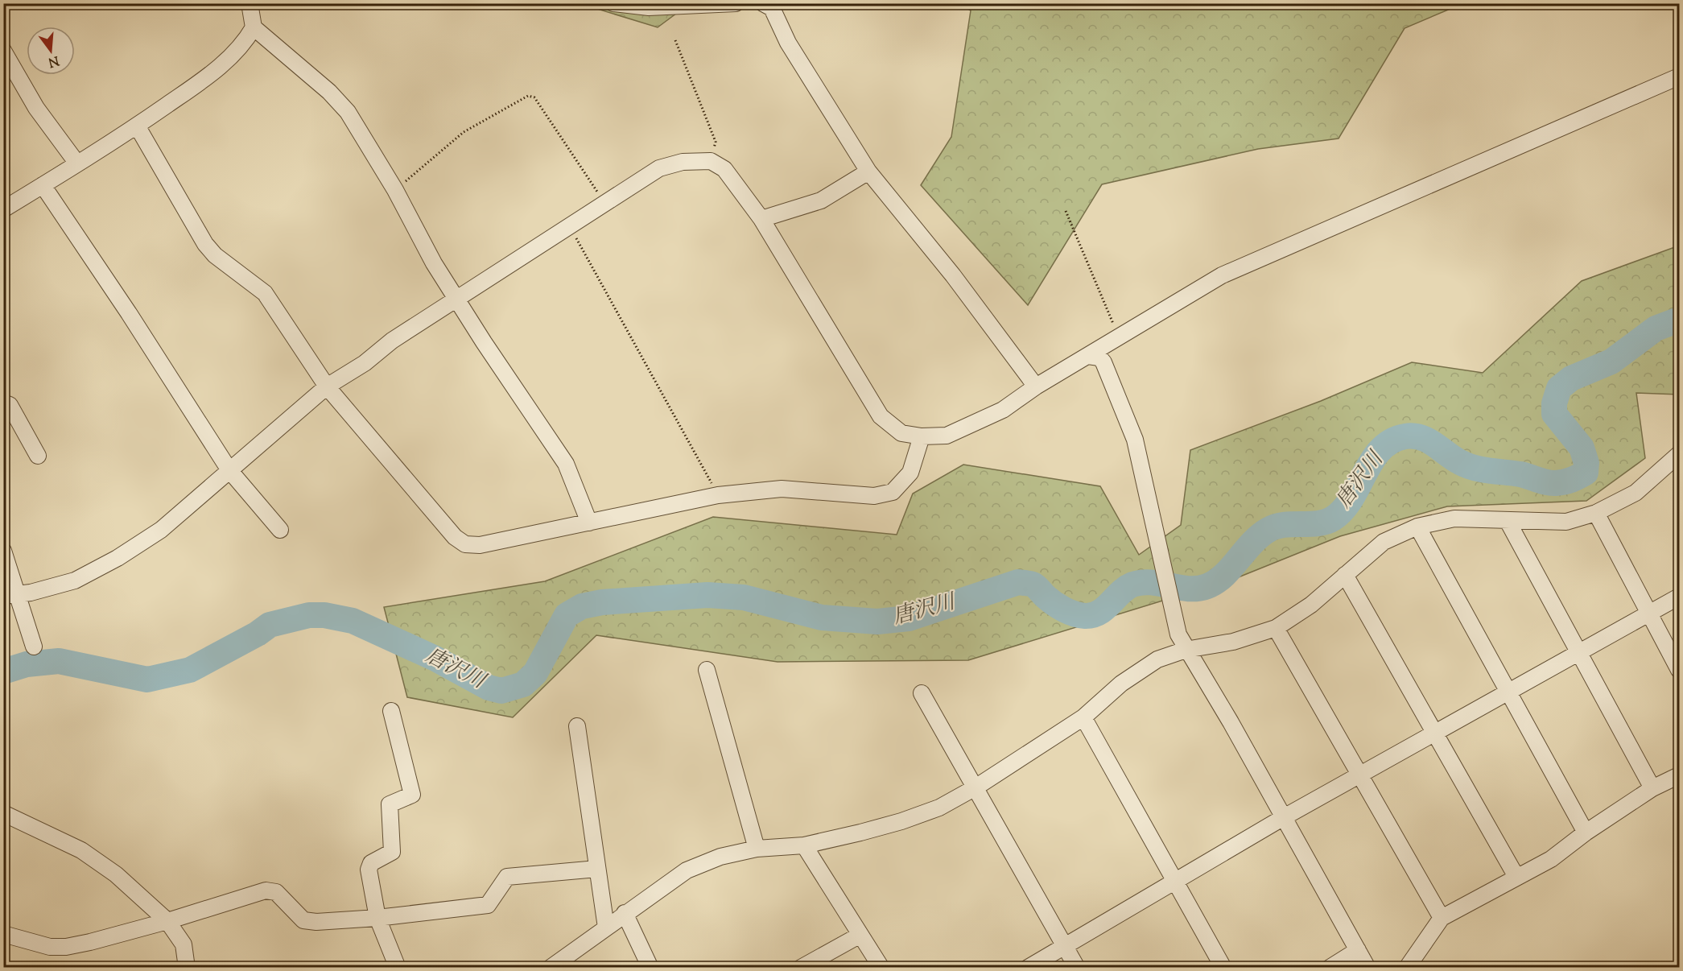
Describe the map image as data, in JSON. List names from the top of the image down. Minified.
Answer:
{"water":["唐沢川"],"north":"bottom"}
